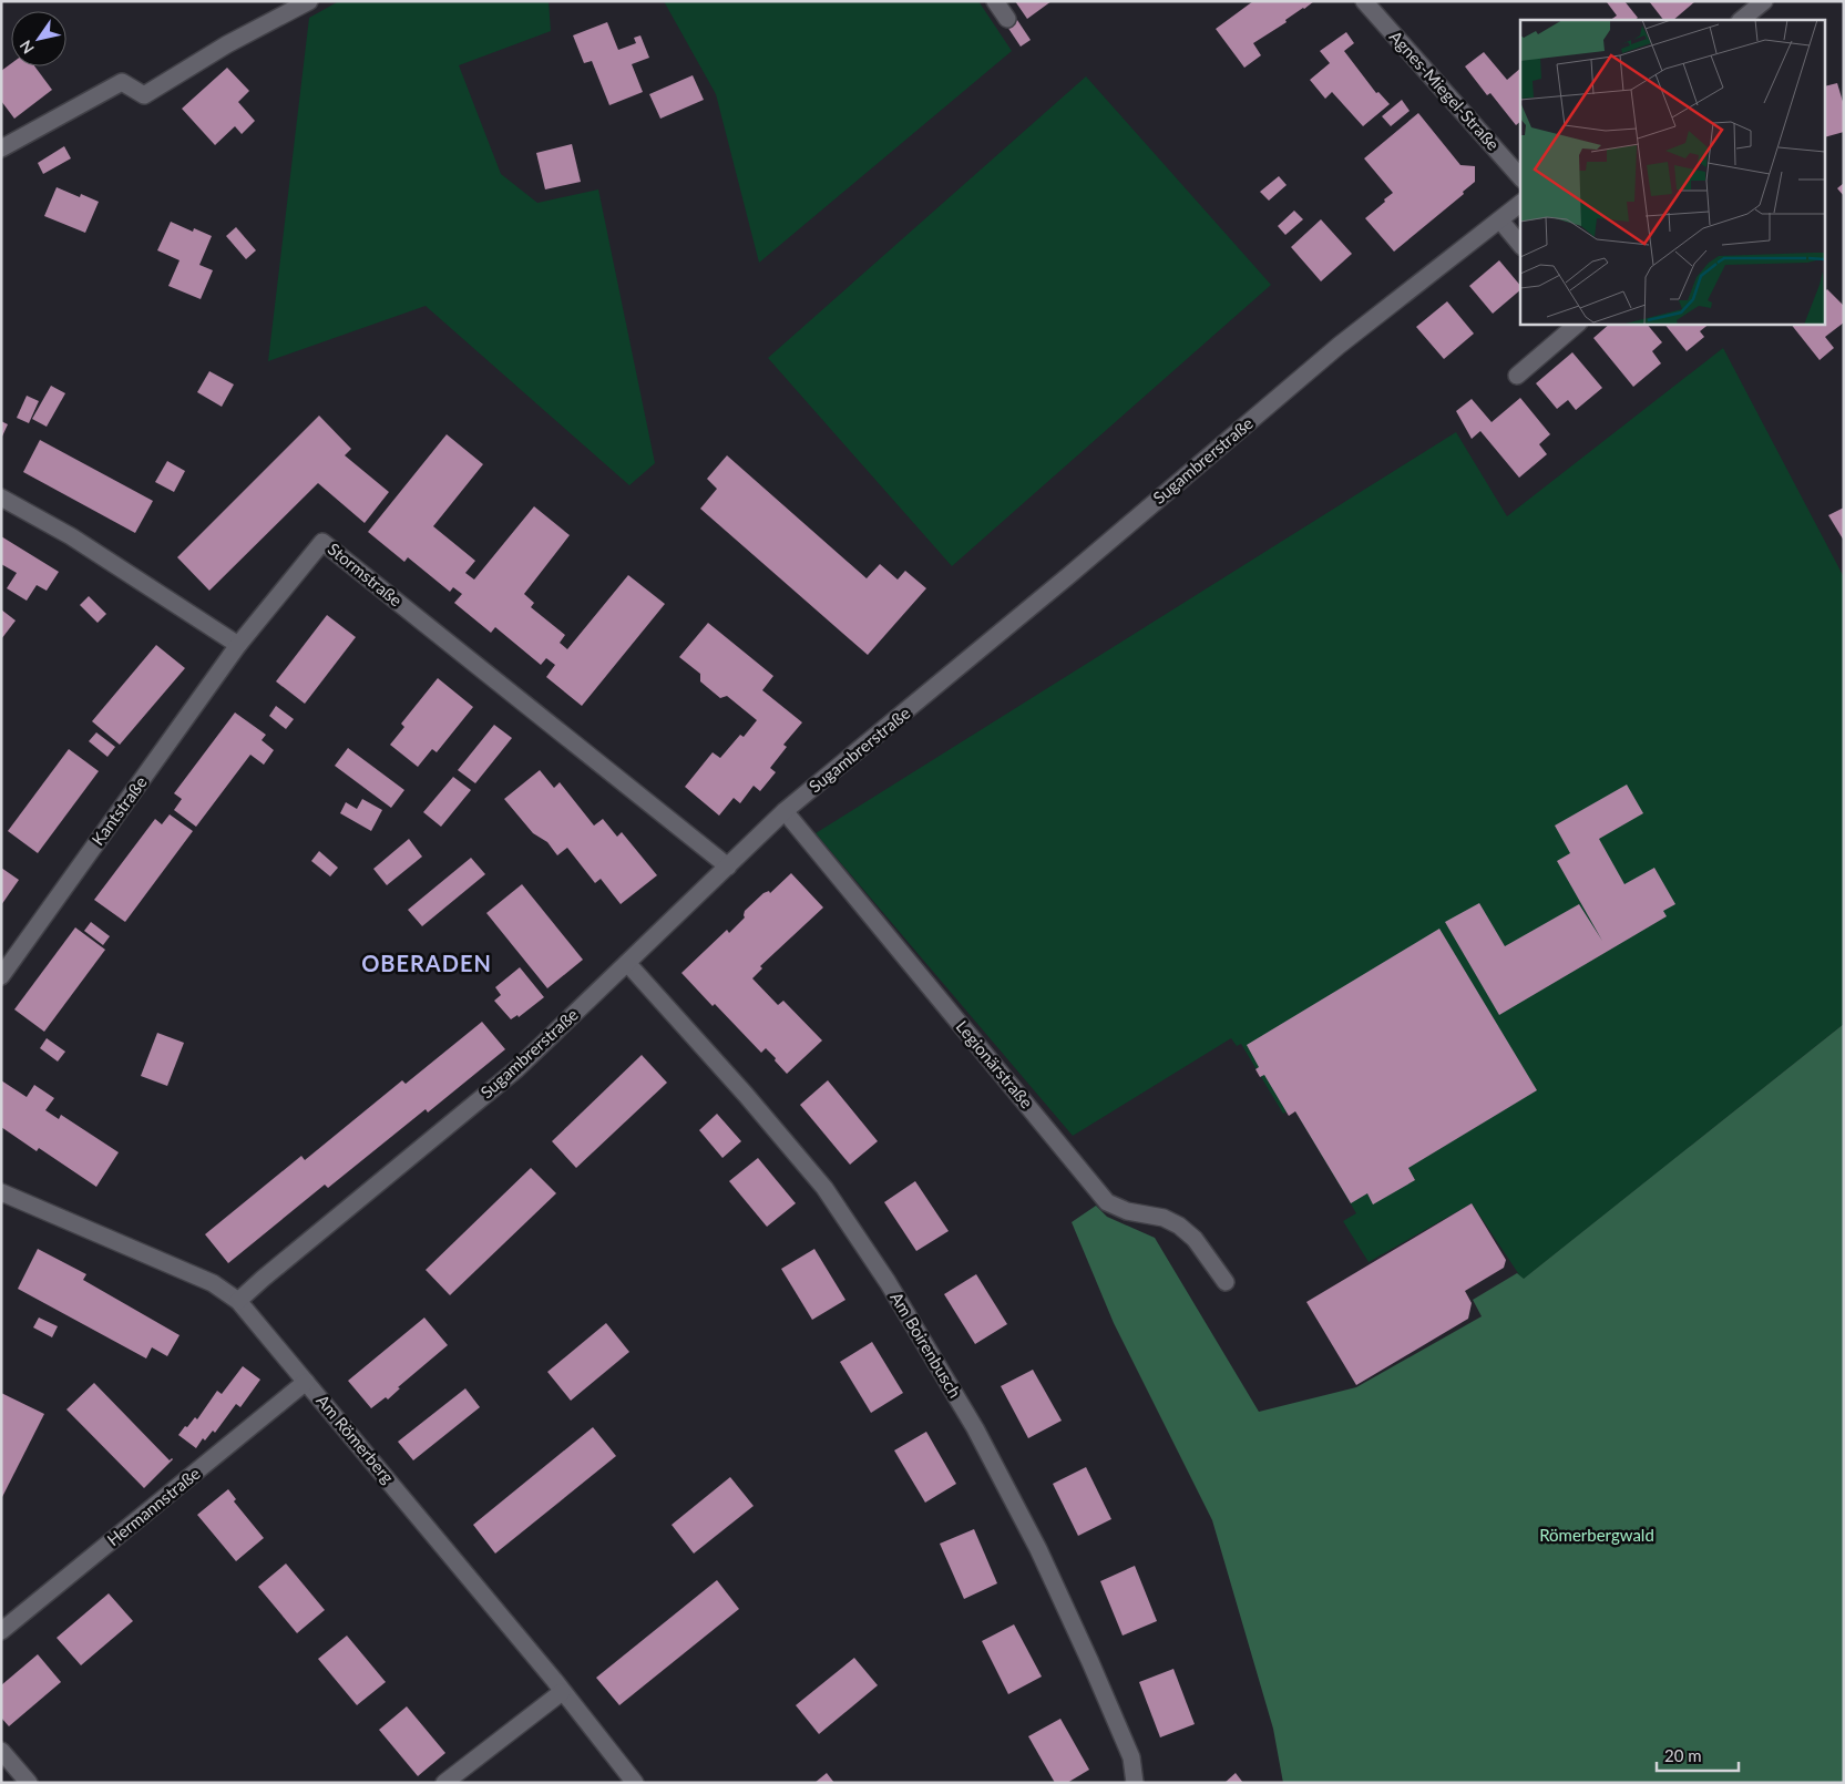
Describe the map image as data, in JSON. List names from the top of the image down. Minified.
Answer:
{"streets":{"street":["Agnes-Miegel-Straße","Sugambrerstraße","Stormstraße","Kantstraße","Legionärstraße","Am Boirenbusch","Am Römerberg","Hermannstraße"]},"crossings":[["Sugambrerstraße","Stormstraße"],["Sugambrerstraße","Legionärstraße"],["Sugambrerstraße","Am Boirenbusch"],["Sugambrerstraße","Am Römerberg"],["Stormstraße","Kantstraße"],["Am Römerberg","Hermannstraße"]],"districts":["OBERADEN"],"parks":["Römerbergwald"],"scale_bar":"20 m","north":"bottom left"}
